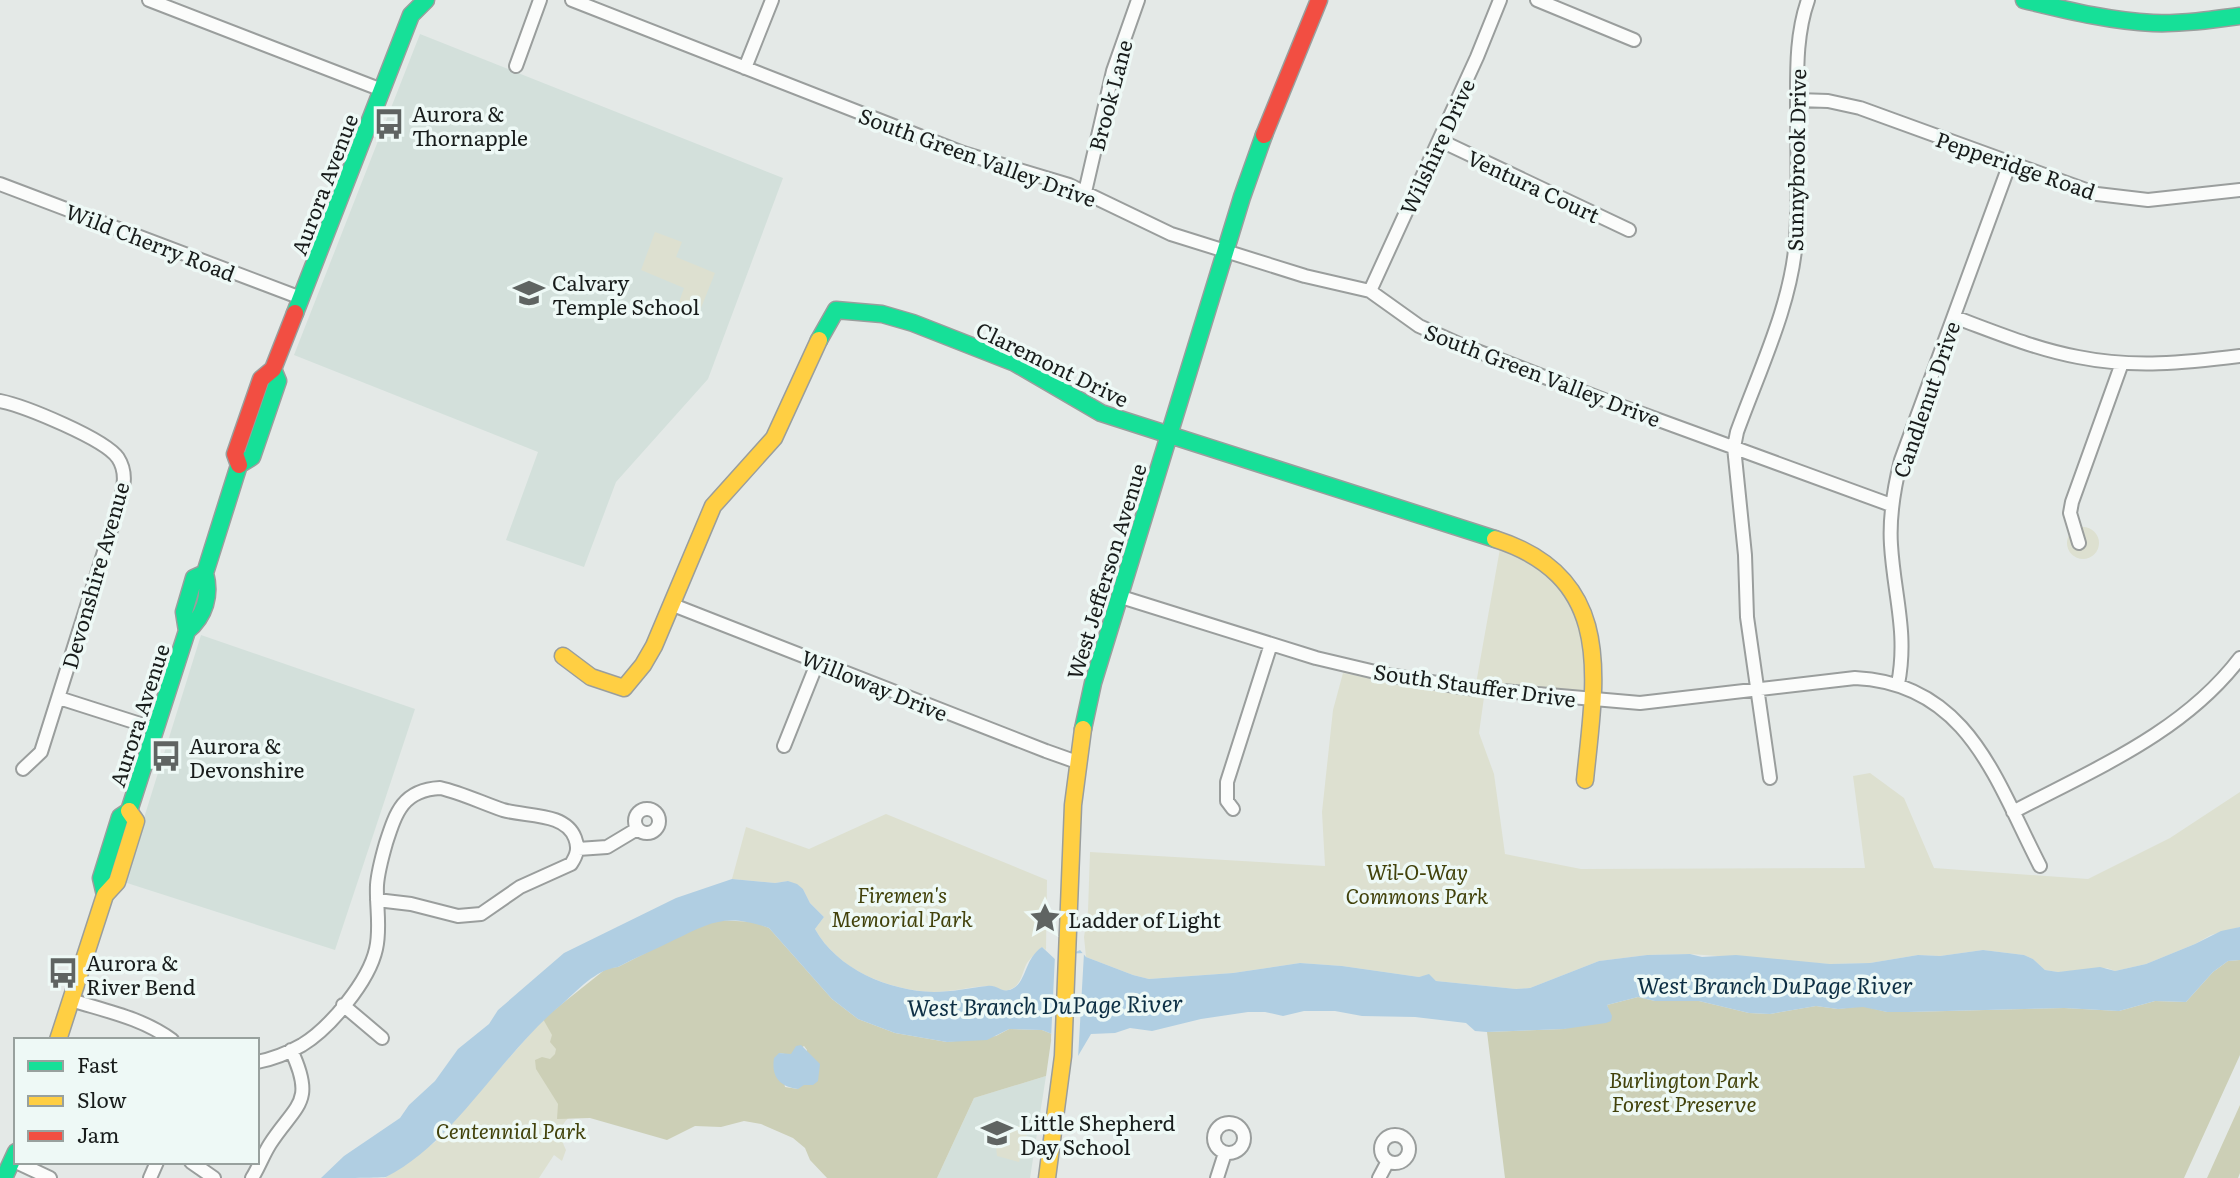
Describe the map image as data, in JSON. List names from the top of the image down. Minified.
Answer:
{"streets":{"street":["Brook Lane","Wilshire Drive","South Green Valley Drive","Sunnybrook Drive","Pepperidge Road","Aurora Avenue","Ventura Court","Wild Cherry Road","Claremont Drive","Candlenut Drive","West Jefferson Avenue","Devonshire Avenue","Willoway Drive","South Stauffer Drive"]},"crossings":[["Brook Lane","South Green Valley Drive"],["Wilshire Drive","South Green Valley Drive"],["Wilshire Drive","Ventura Court"],["South Green Valley Drive","Sunnybrook Drive"],["South Green Valley Drive","Candlenut Drive"],["South Green Valley Drive","West Jefferson Avenue"],["Sunnybrook Drive","Pepperidge Road"],["Sunnybrook Drive","South Stauffer Drive"],["Pepperidge Road","Candlenut Drive"],["Aurora Avenue","Wild Cherry Road"],["Claremont Drive","West Jefferson Avenue"],["Claremont Drive","Willoway Drive"],["Claremont Drive","South Stauffer Drive"],["Candlenut Drive","South Stauffer Drive"],["West Jefferson Avenue","Willoway Drive"],["West Jefferson Avenue","South Stauffer Drive"]],"water":["West Branch DuPage River"],"parks":["Wil-O-Way Commons Park","Firemen's Memorial Park","Burlington Park Forest Preserve","Centennial Park"],"places":{"bus stop":["Aurora & Thornapple","Aurora & Devonshire","Aurora & River Bend"],"school or university":["Calvary Temple School","Little Shepherd Day School"],"place":["Ladder of Light"]},"legend":["Fast","Slow","Jam"]}
